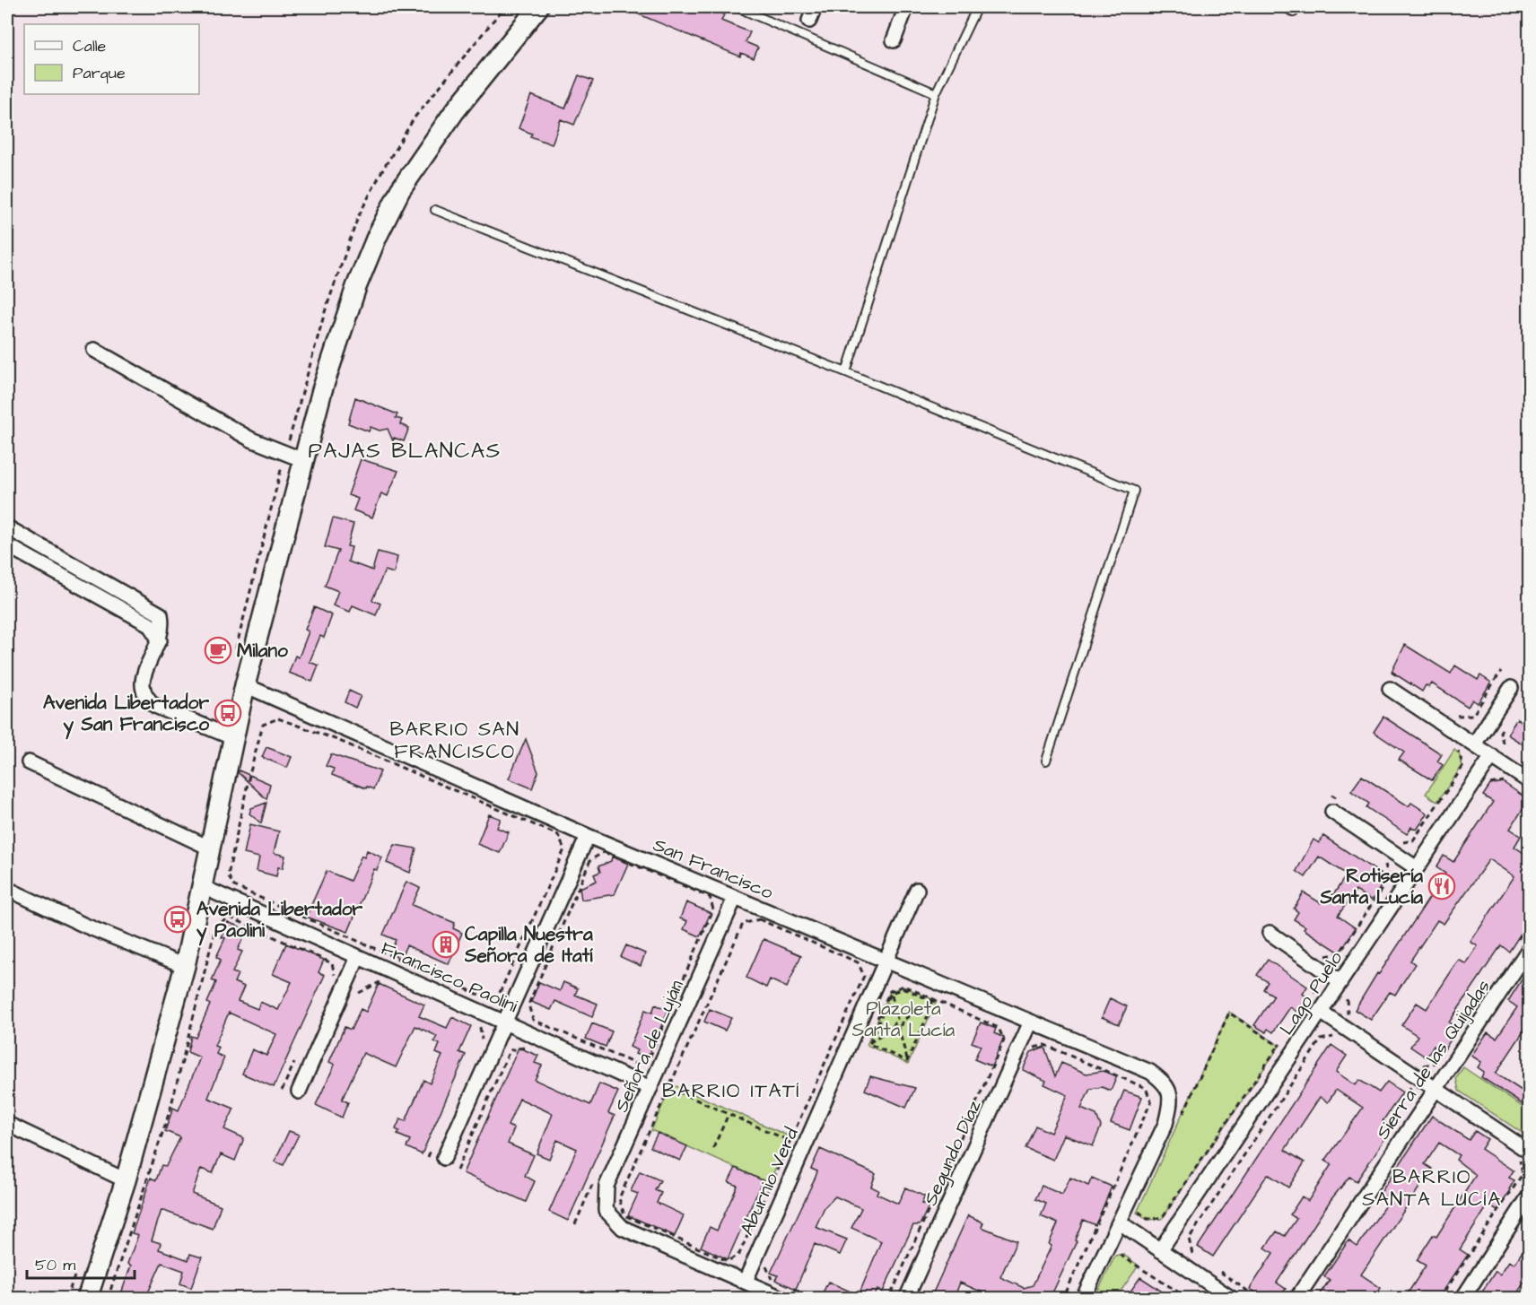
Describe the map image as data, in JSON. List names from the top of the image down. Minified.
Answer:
{"streets":{"street":["San Francisco","Francisco Paolini","Lago Puelo","Señora de Luján","Sierra de las Quijadas","Segundo Díaz","Aburnio Verd"]},"crossings":[["San Francisco","Señora de Luján"],["San Francisco","Segundo Díaz"],["San Francisco","Aburnio Verd"],["Francisco Paolini","Señora de Luján"],["Señora de Luján","Aburnio Verd"]],"districts":["PAJAS BLANCAS","BARRIO SAN FRANCISCO","BARRIO ITATÍ","BARRIO SANTA LUCÍA"],"parks":["Plazoleta Santa Lucía"],"places":{"cafe":["Milano"],"bus stop":["Avenida Libertador y San Francisco","Avenida Libertador y Paolini"],"restaurant":["Rotisería Santa Lucía"],"building":["Capilla Nuestra Señora de Itatí"]},"legend":["Calle","Parque"],"scale_bar":"50 m"}
